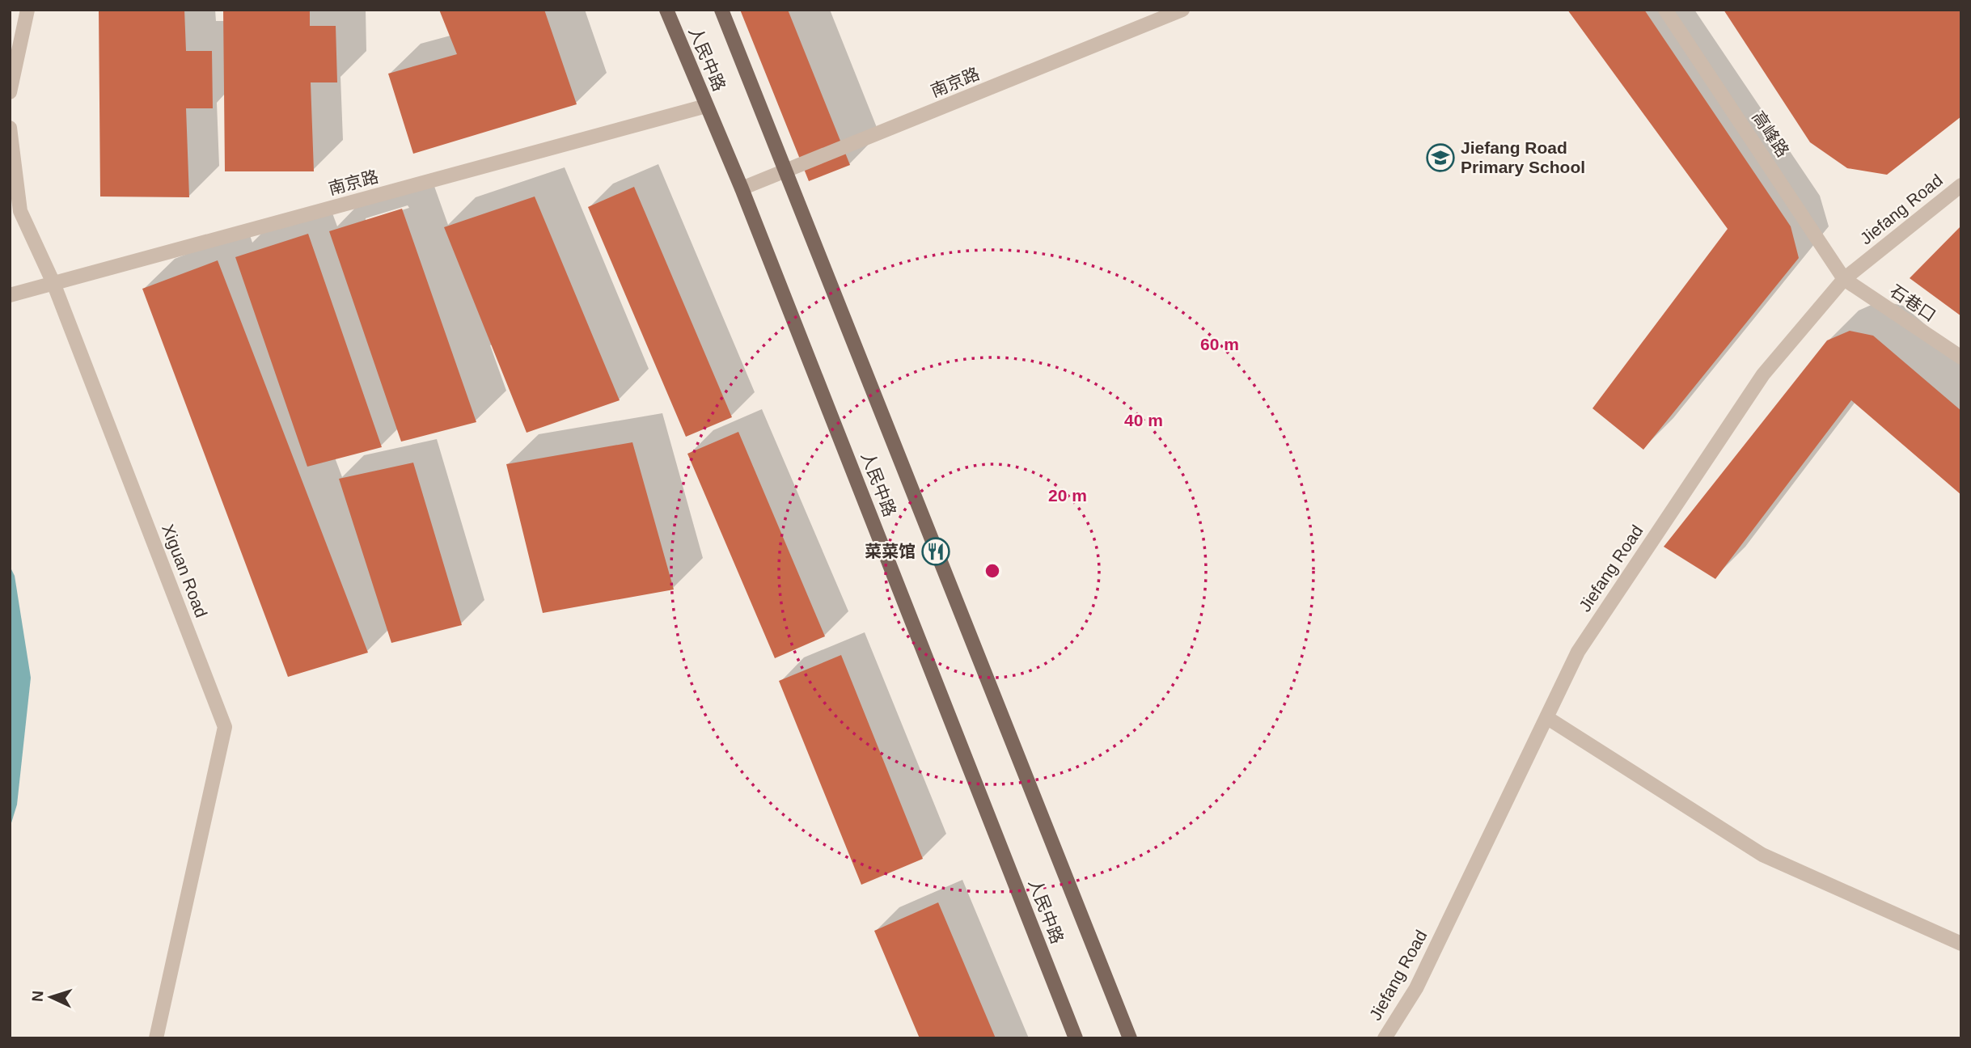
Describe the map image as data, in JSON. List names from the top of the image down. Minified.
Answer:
{"streets":{"main road":["人民中路"],"street":["南京路","高峰路","Jiefang Road","石巷口","Xiguan Road"]},"crossings":[["人民中路","南京路"],["南京路","Xiguan Road"],["高峰路","Jiefang Road"],["高峰路","石巷口"],["Jiefang Road","石巷口"]],"places":{"school or university":["Jiefang Road Primary School"],"restaurant":["菜菜馆"]},"north":"left","rings":["60 m","40 m","20 m"]}
